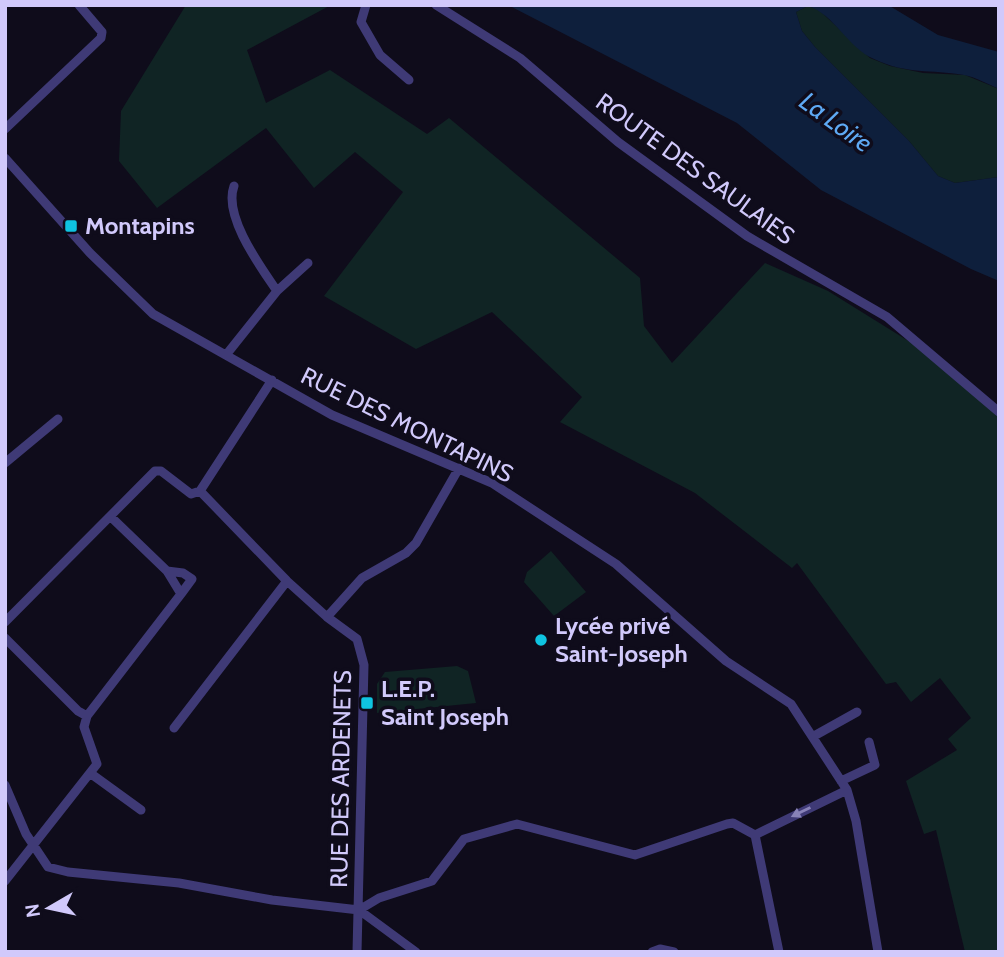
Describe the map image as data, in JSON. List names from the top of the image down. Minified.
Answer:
{"streets":{"street":["ROUTE DES SAULAIES","RUE DES MONTAPINS","RUE DES ARDENETS"]},"water":["La Loire"],"places":{"transit":["Montapins","L.E.P. Saint Joseph"],"other":["Lycée privé Saint-Joseph"]},"north":"left"}
